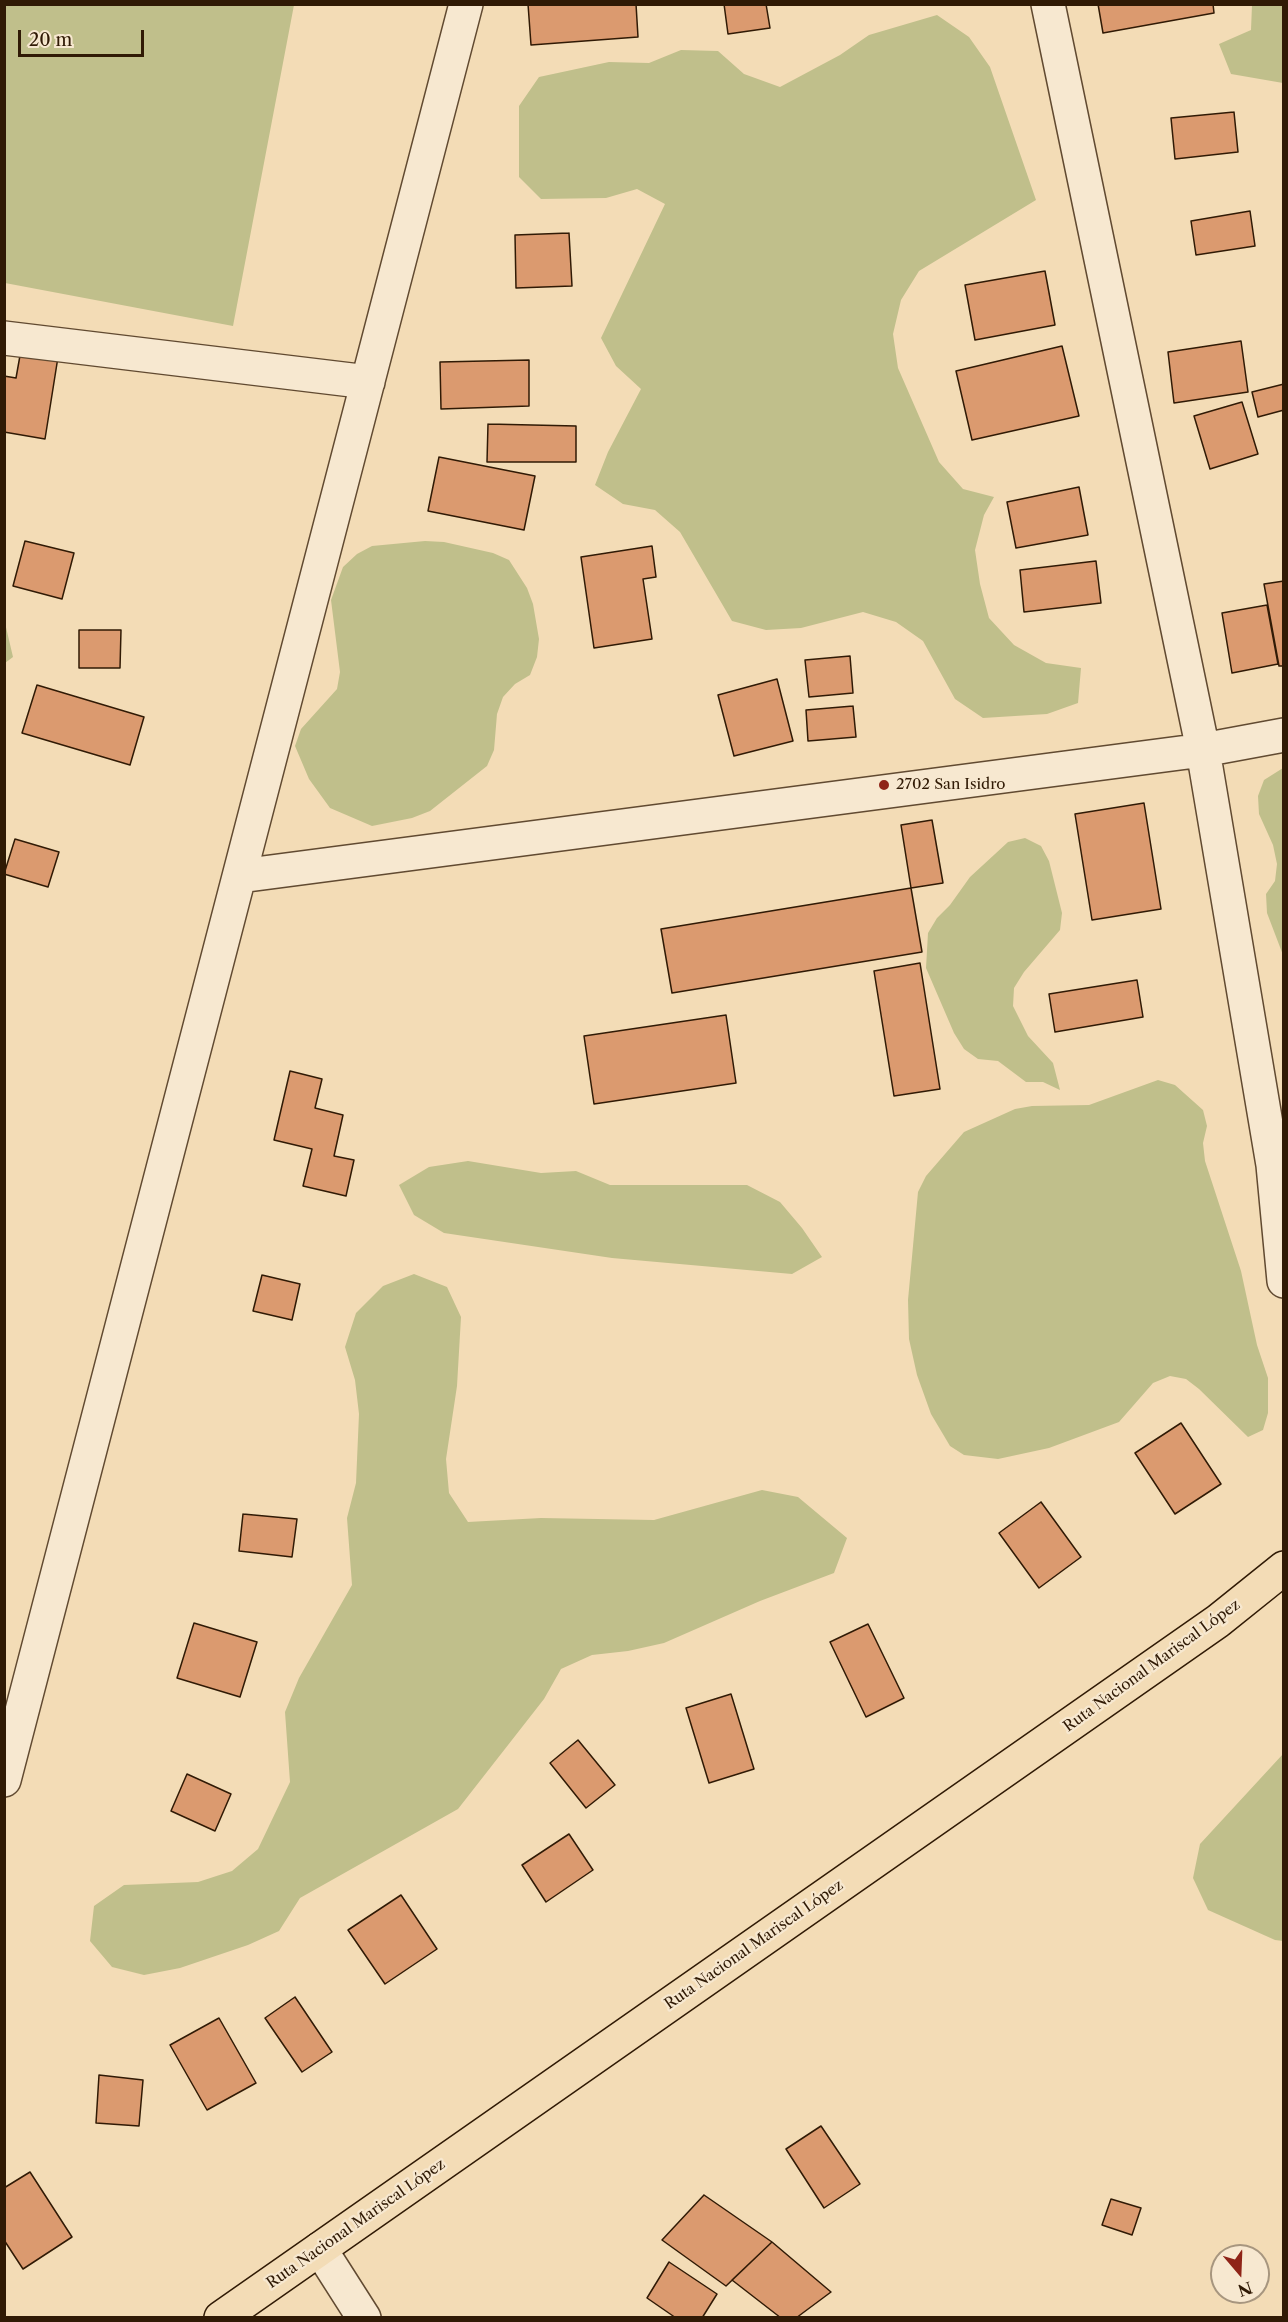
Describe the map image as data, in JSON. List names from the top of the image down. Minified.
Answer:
{"streets":{"highway":["Ruta Nacional Mariscal López"]},"places":["2702 San Isidro"],"scale_bar":"20 m","north":"bottom"}
